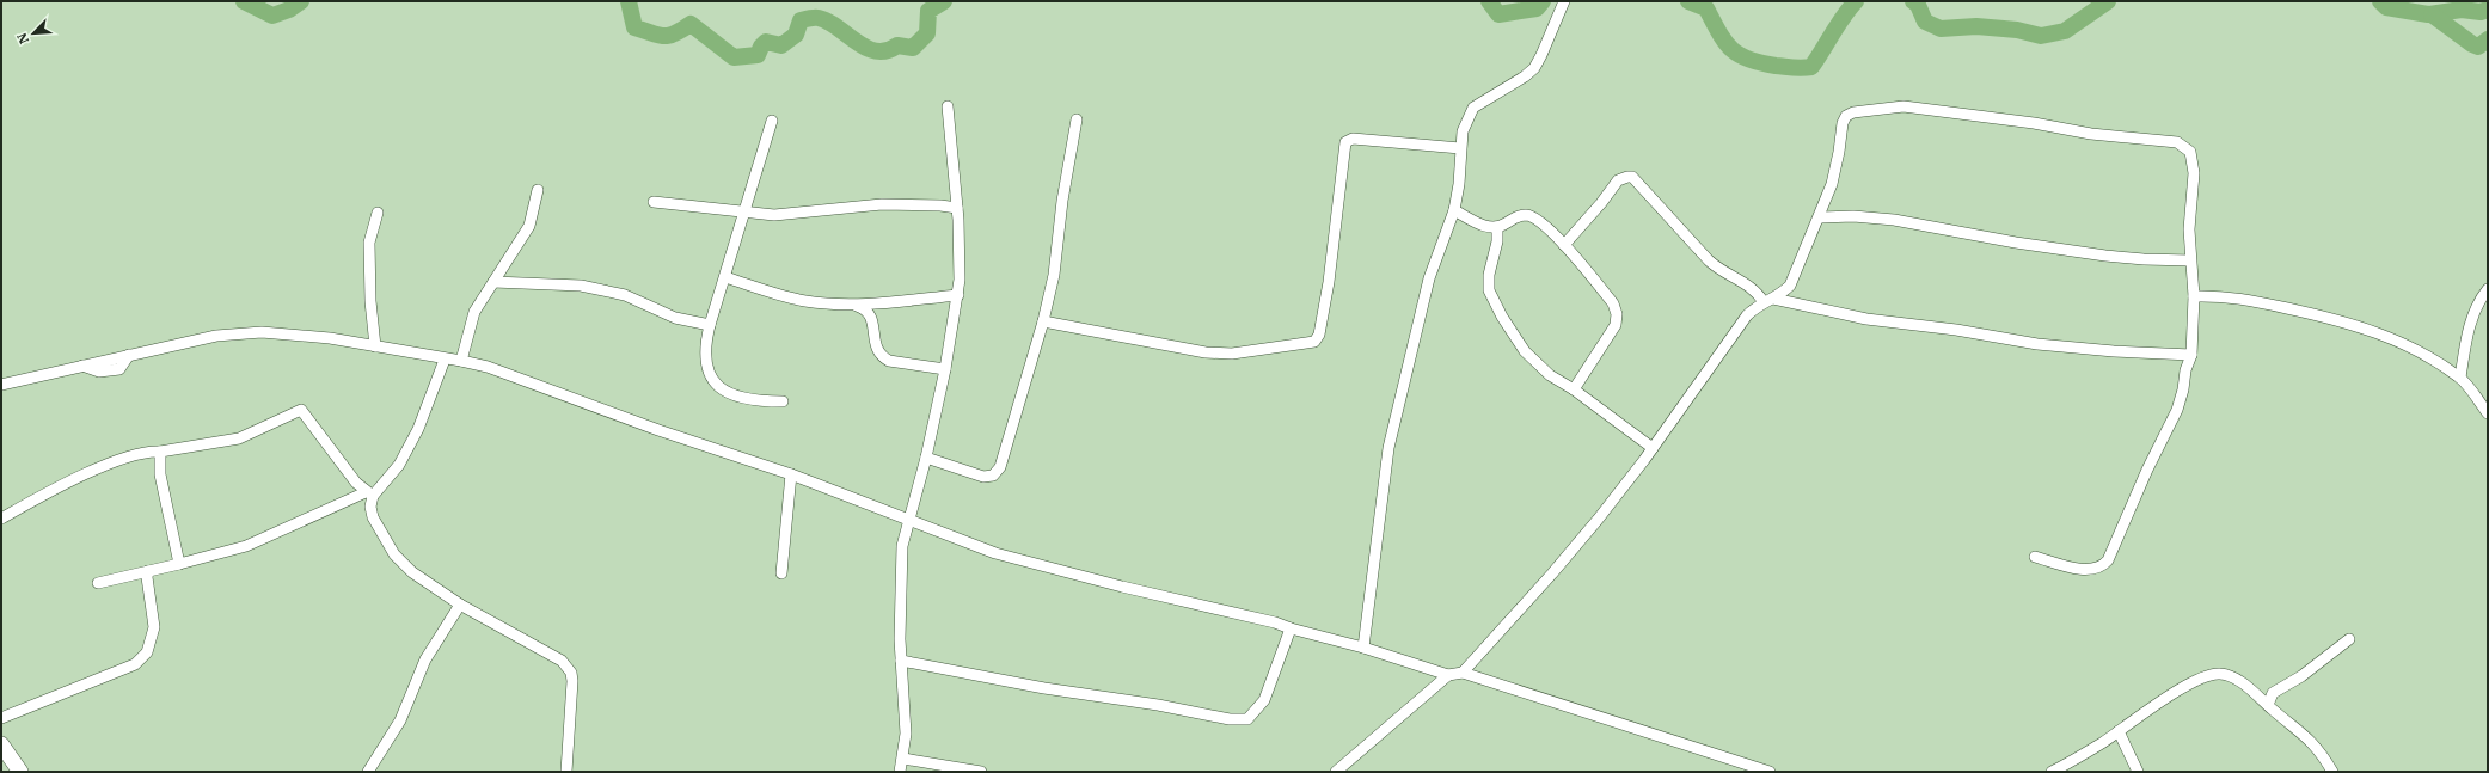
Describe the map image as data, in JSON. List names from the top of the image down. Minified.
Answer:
{"north":"bottom left"}
